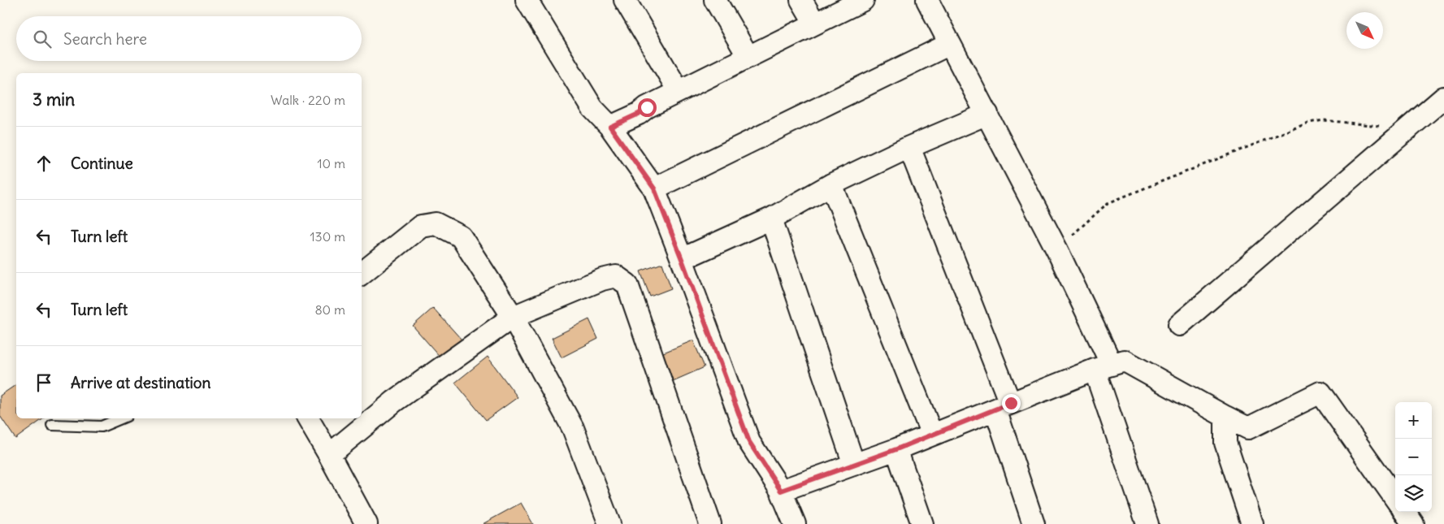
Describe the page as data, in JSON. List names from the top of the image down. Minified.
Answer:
{"north":"bottom right","page":{"search":"Search here","heading":["3 min","Walk · 220 m"],"list":[["Continue","10 m"],["Turn left","130 m"],["Turn left","80 m"],"Arrive at destination"],"map_buttons":["+","−"]}}
